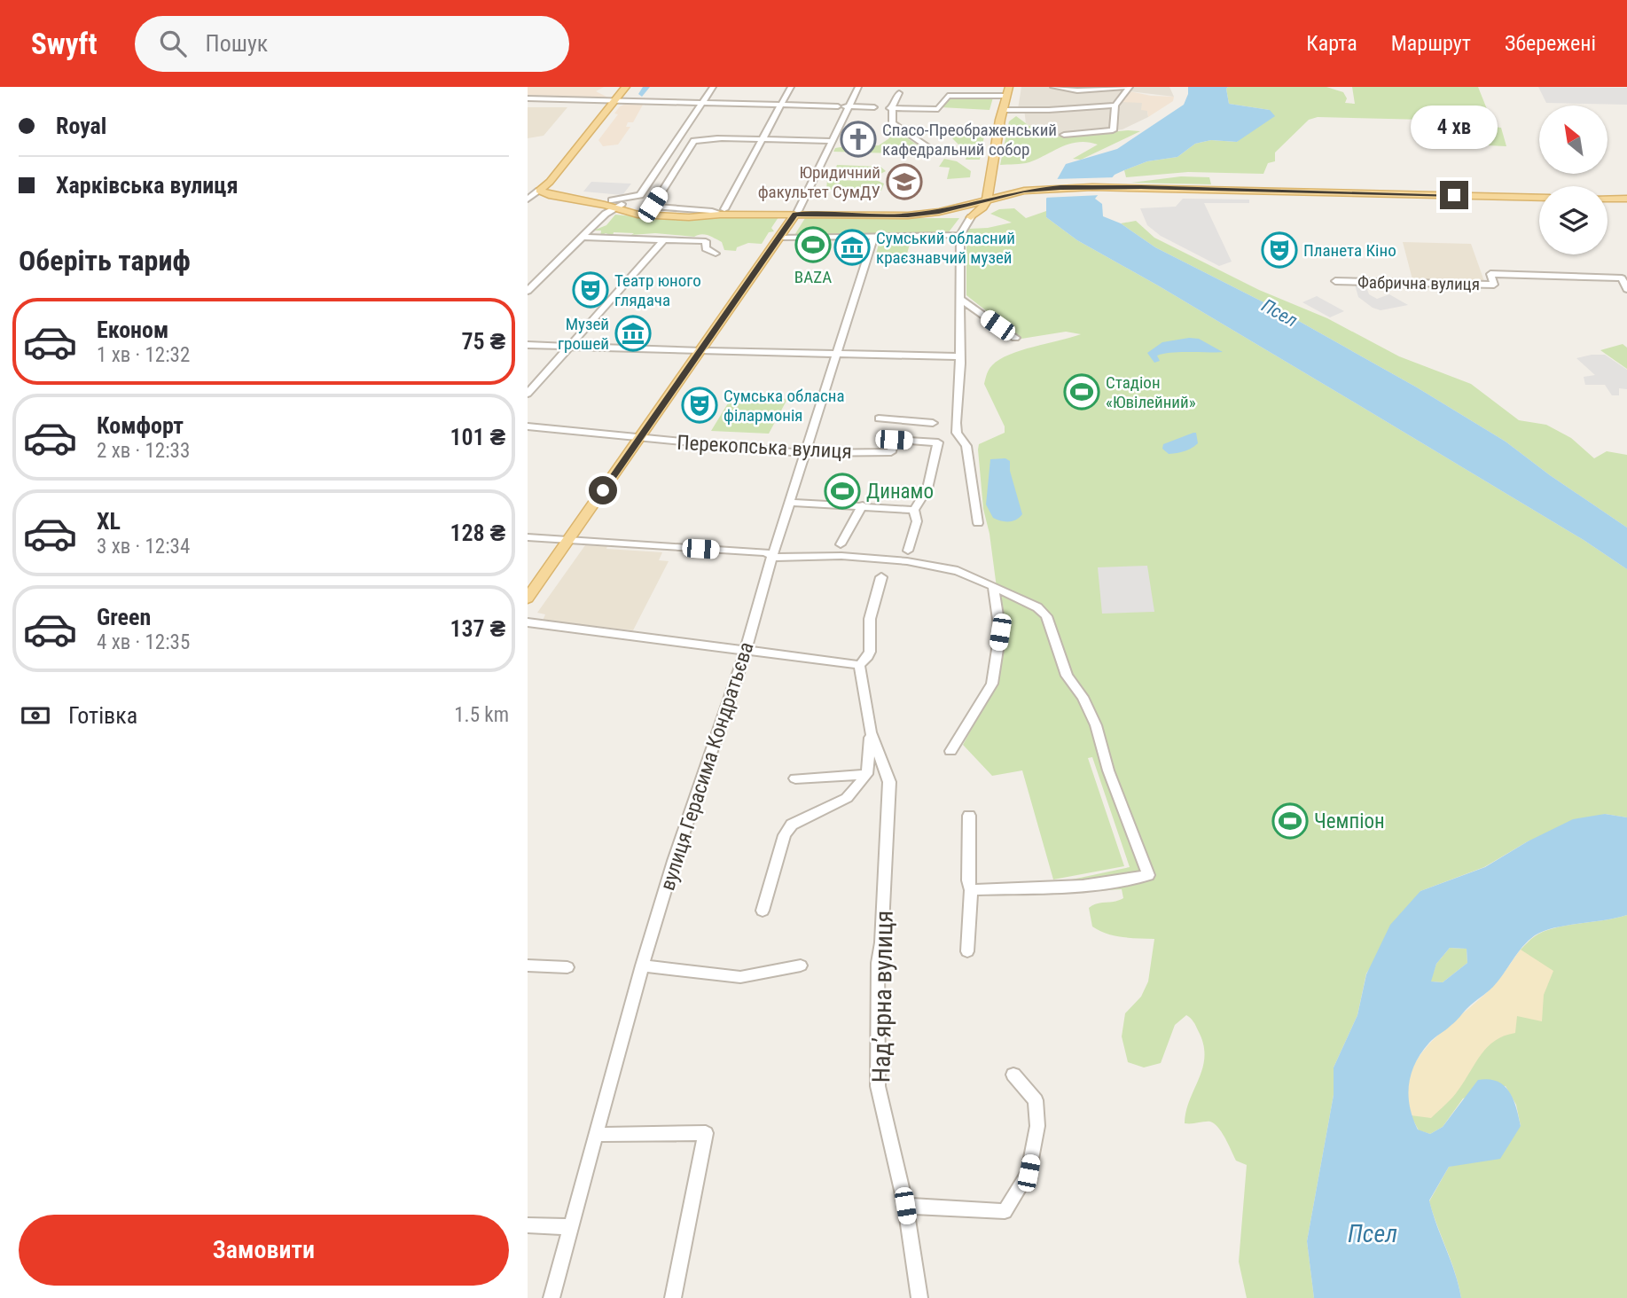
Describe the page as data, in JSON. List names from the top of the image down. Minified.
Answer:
{"streets":{"street":["Фабрична вулиця","Перекопська вулиця","вулиця Герасима Кондратьєва","Надʼярна вулиця"]},"crossings":[["Перекопська вулиця","вулиця Герасима Кондратьєва"]],"water":["Псел"],"places":{"church":["Спасо-Преображенський кафедральний собор"],"school or university":["Юридичний факультет СумДУ"],"sports":["BAZA","Стадіон «Ювілейний»","Динамо","Чемпіон"],"museum":["Сумський обласний краєзнавчий музей","Музей грошей"],"theatre":["Планета Кіно","Театр юного глядача","Сумська обласна філармонія"]},"north":"top left","page":{"header":"Swyft","search":"Пошук","nav":["Карта","Маршрут","Збережені"],"banner":["Royal","Харківська вулиця"],"bubble":"4 хв","heading":"Оберіть тариф","list":[{"name":"Економ","note":"1 хв · 12:32","value":"75 ₴"},{"name":"Комфорт","note":"2 хв · 12:33","value":"101 ₴"},{"name":"XL","note":"3 хв · 12:34","value":"128 ₴"},{"name":"Green","note":"4 хв · 12:35","value":"137 ₴"}],"pay":["Готівка","1.5 km"],"buttons":"Замовити"}}
